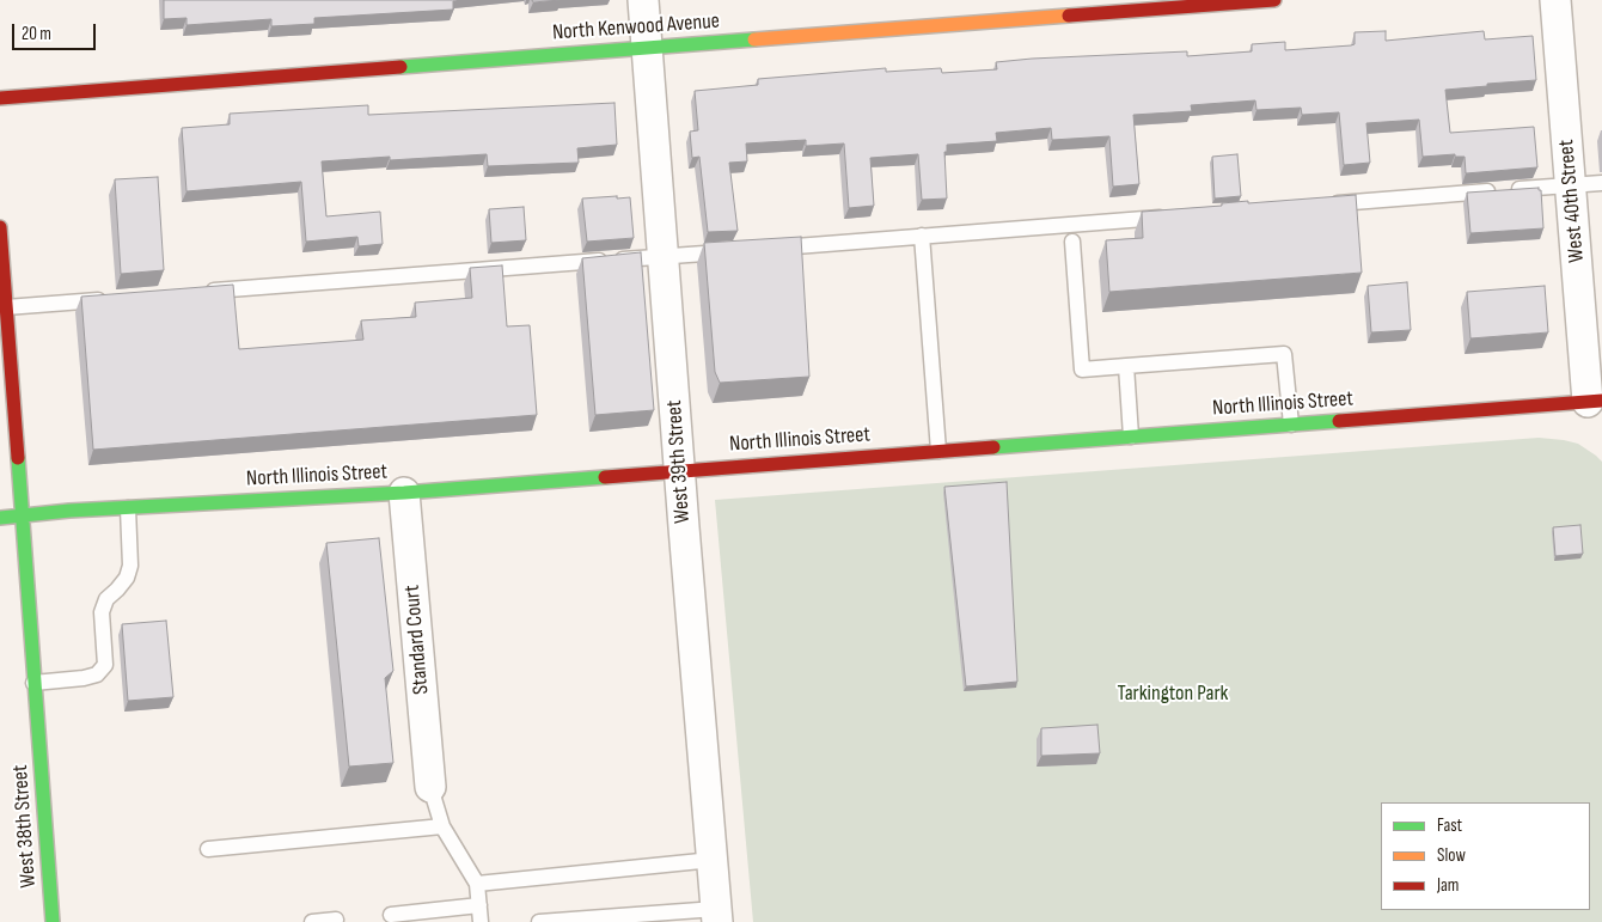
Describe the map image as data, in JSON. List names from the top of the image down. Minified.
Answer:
{"streets":{"street":["North Kenwood Avenue","West 40th Street","North Illinois Street","West 39th Street","Standard Court","West 38th Street"]},"crossings":[["North Kenwood Avenue","West 39th Street"],["West 40th Street","North Illinois Street"],["North Illinois Street","West 39th Street"],["North Illinois Street","Standard Court"],["North Illinois Street","West 38th Street"]],"parks":["Tarkington Park"],"legend":["Fast","Slow","Jam"],"scale_bar":"20 m"}
